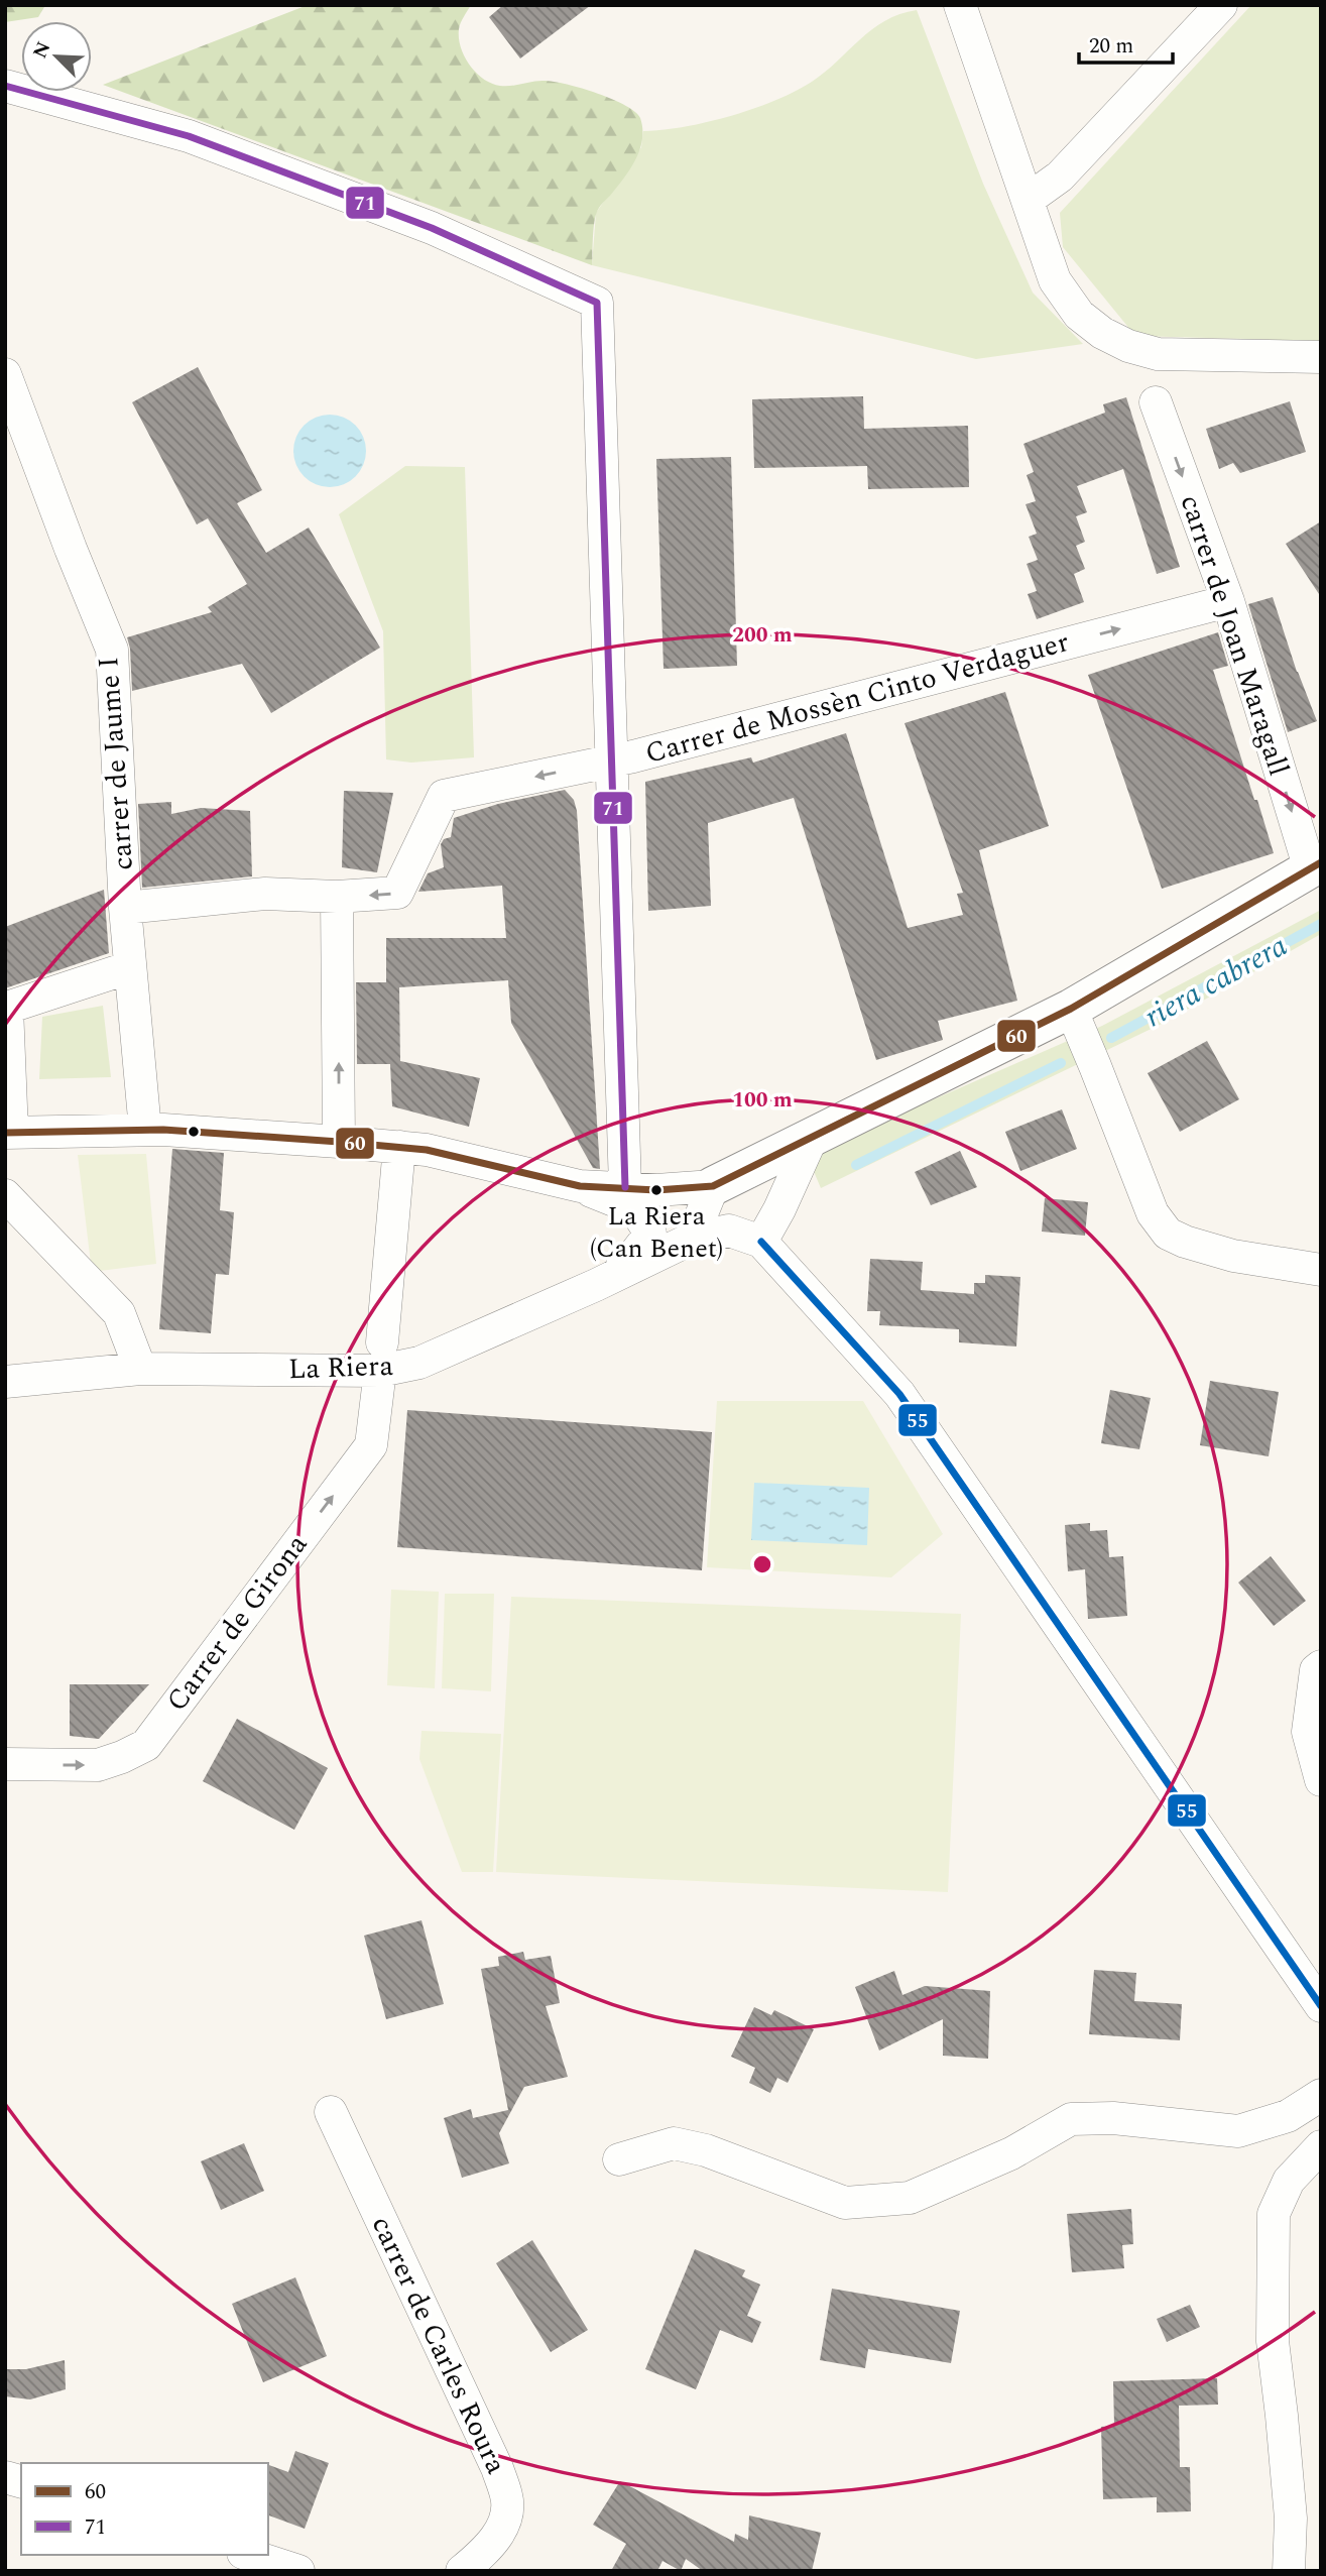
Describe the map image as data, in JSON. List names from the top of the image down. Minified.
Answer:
{"streets":{"street":["carrer de Joan Maragall","Carrer de Mossèn Cinto Verdaguer","carrer de Jaume I","La Riera","Carrer de Girona","carrer de Carles Roura"]},"crossings":[["carrer de Joan Maragall","Carrer de Mossèn Cinto Verdaguer"],["Carrer de Mossèn Cinto Verdaguer","carrer de Jaume I"],["La Riera","Carrer de Girona"]],"one_way":["carrer de Joan Maragall","Carrer de Girona"],"water":["riera cabrera"],"places":["La Riera (Can Benet)"],"lines":["transit line 71","transit line 60","transit line 55"],"legend":["60","71"],"scale_bar":"20 m","north":"top left","rings":["200 m","100 m"]}
